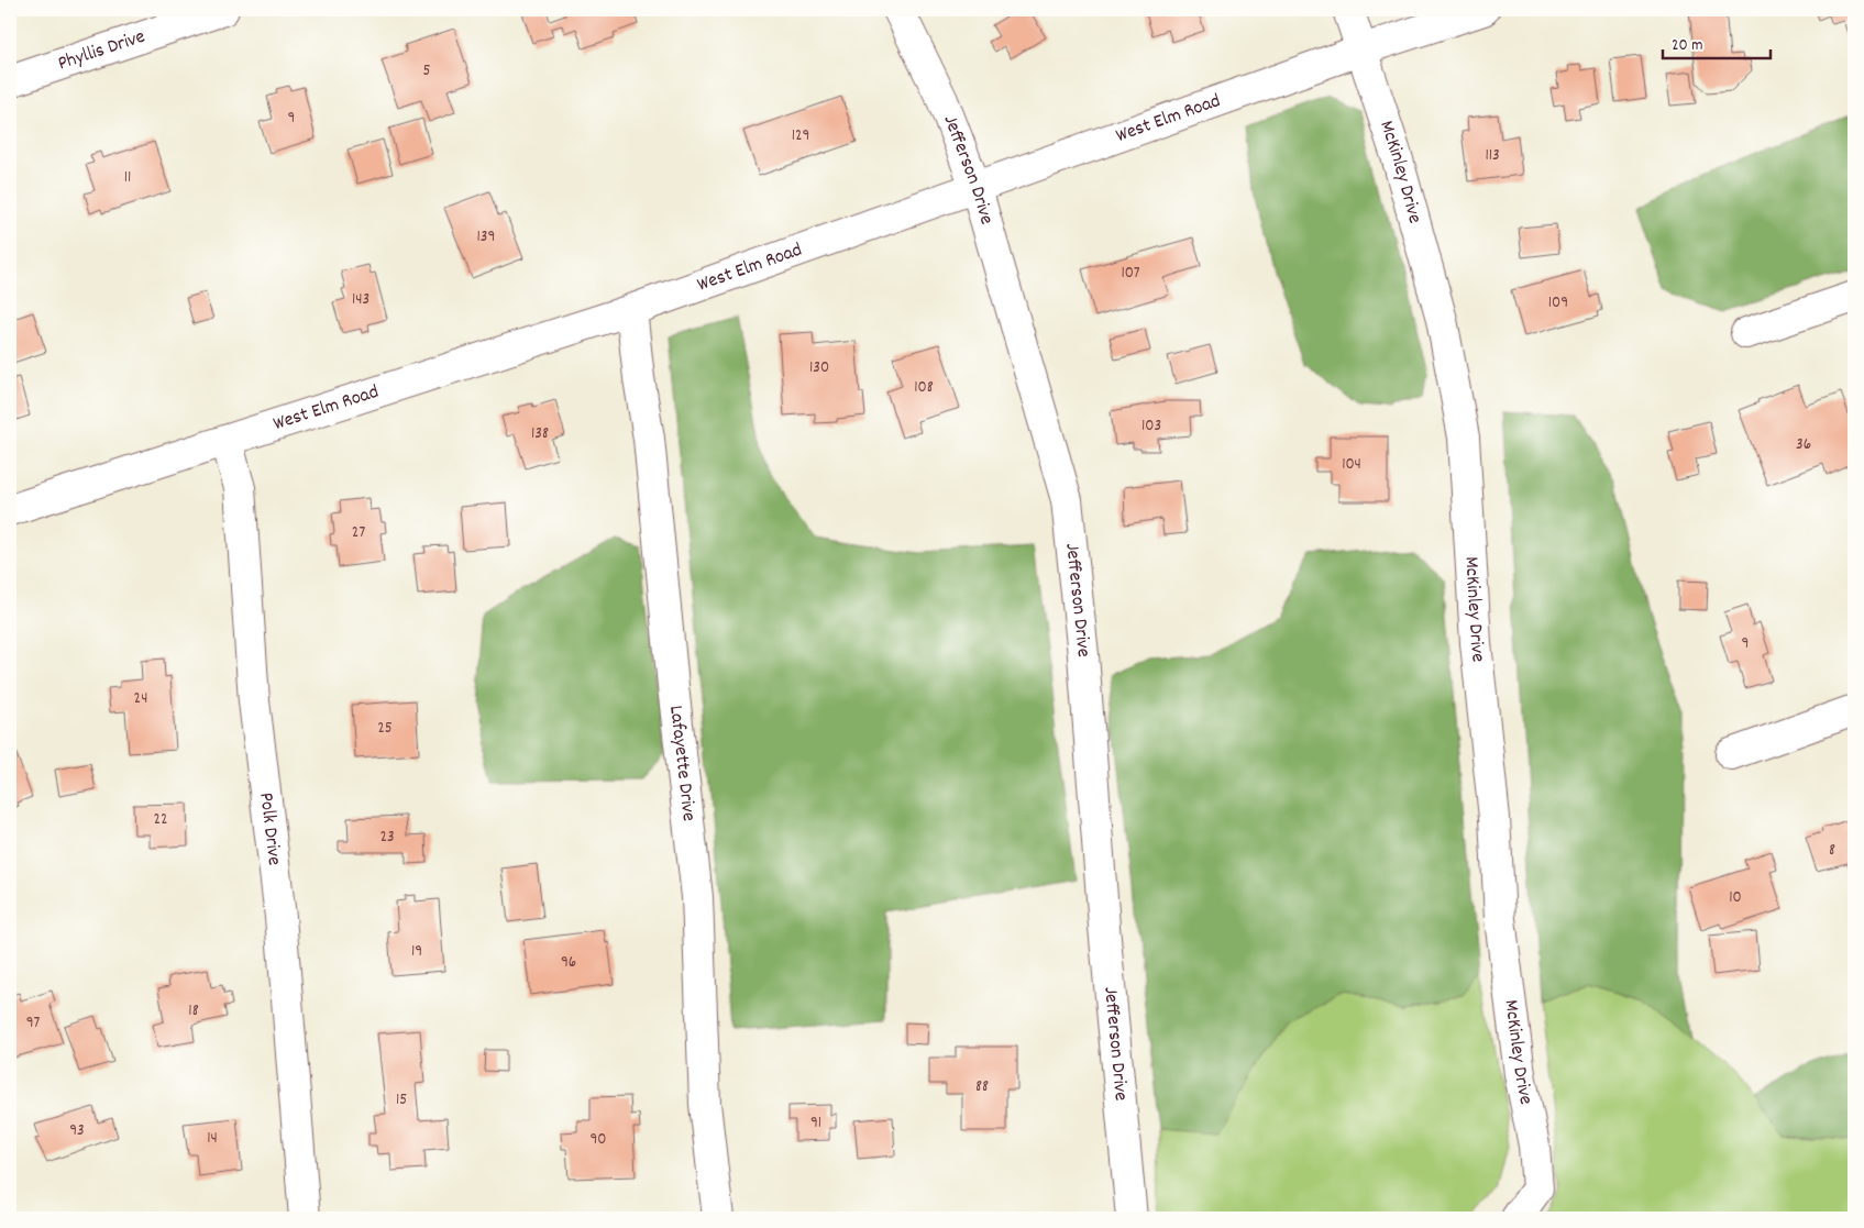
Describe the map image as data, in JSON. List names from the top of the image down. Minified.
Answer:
{"streets":{"street":["Phyllis Drive","West Elm Road","Jefferson Drive","McKinley Drive","Lafayette Drive","Polk Drive"]},"crossings":[["West Elm Road","Jefferson Drive"],["West Elm Road","McKinley Drive"],["West Elm Road","Lafayette Drive"],["West Elm Road","Polk Drive"]],"house_numbers":["5","9","129","113","11","139","107","143","109","130","108","103","138","36","104","27","9","24","25","22","23","8","10","19","96","18","97","88","15","91","93","14","90"],"scale_bar":"20 m"}
